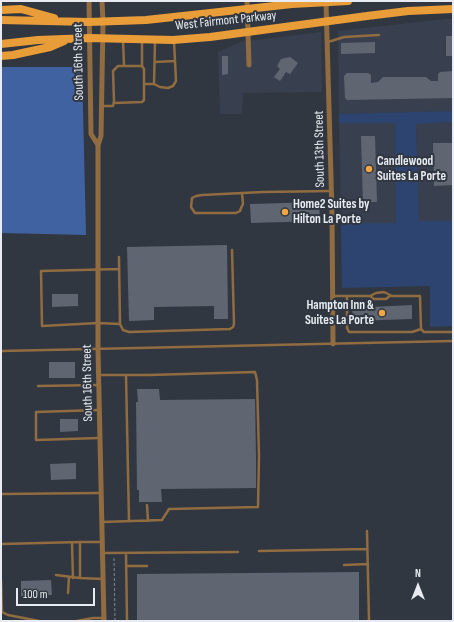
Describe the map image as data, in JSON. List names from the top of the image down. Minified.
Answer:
{"streets":{"main road":["West Fairmont Parkway"],"street":["South 16th Street","South 13th Street"]},"crossings":[["West Fairmont Parkway","South 16th Street"],["West Fairmont Parkway","South 13th Street"]],"places":["Candlewood Suites La Porte","Home2 Suites by Hilton La Porte","Hampton Inn & Suites La Porte"],"scale_bar":"100 m","north":"top"}
